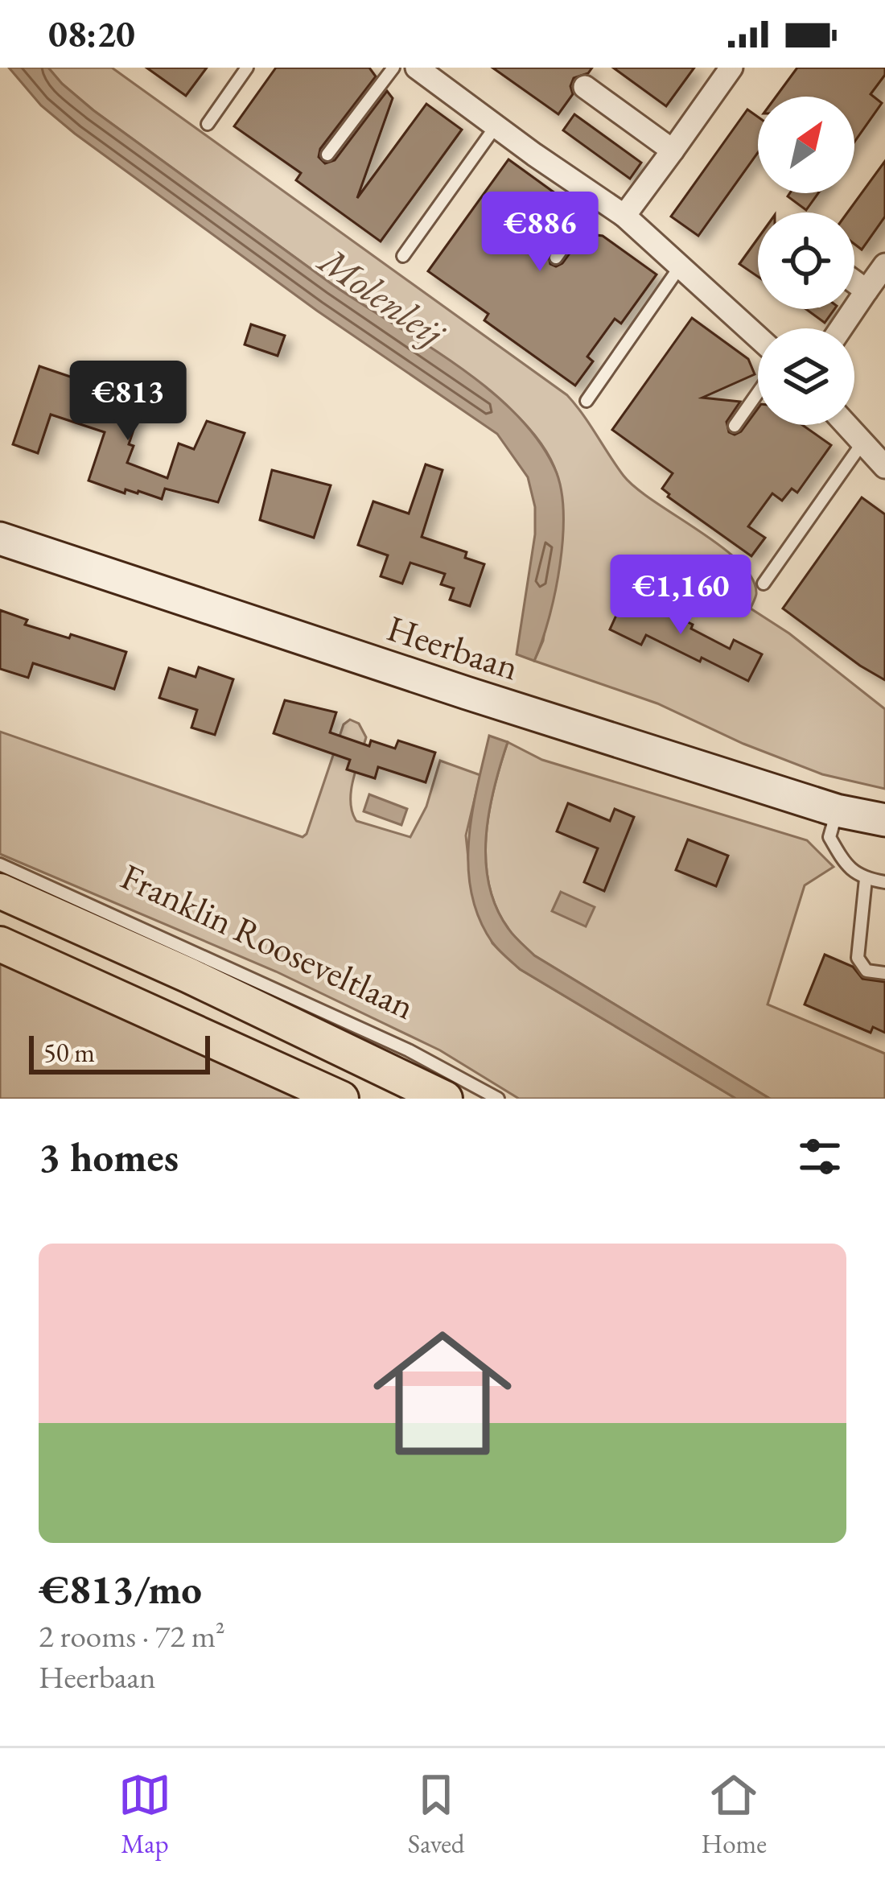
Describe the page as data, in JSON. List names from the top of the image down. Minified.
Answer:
{"streets":{"main road":["Franklin Rooseveltlaan"],"street":["Heerbaan"]},"water":["Molenleij"],"scale_bar":"50 m","north":"top right","page":{"status":"08:20","price":["€886","€813","€1,160"],"scale":"50 m","heading":"3 homes","list":[{"name":"€813/mo","note":"2 rooms · 72 m² · Heerbaan"}],"tabs":["Map","Saved","Home"]}}
